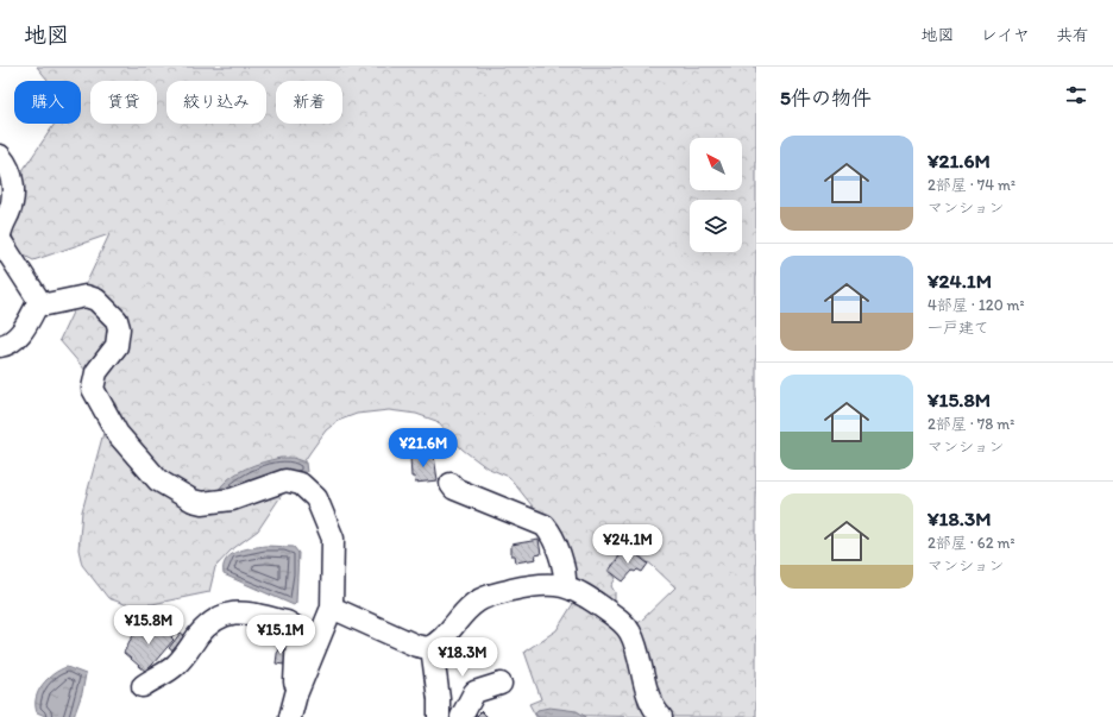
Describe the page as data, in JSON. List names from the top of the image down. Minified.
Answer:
{"north":"top left","page":{"header":"地図","nav":["地図","レイヤ","共有"],"heading":"5件の物件","chip":["購入","賃貸","絞り込み","新着"],"list":[{"name":"¥21.6M","note":"2部屋 · 74 m² · マンション"},{"name":"¥24.1M","note":"4部屋 · 120 m² · 一戸建て"},{"name":"¥15.8M","note":"2部屋 · 78 m² · マンション"},{"name":"¥18.3M","note":"2部屋 · 62 m² · マンション"}],"price":["¥21.6M","¥24.1M","¥15.8M","¥15.1M","¥18.3M"]}}
